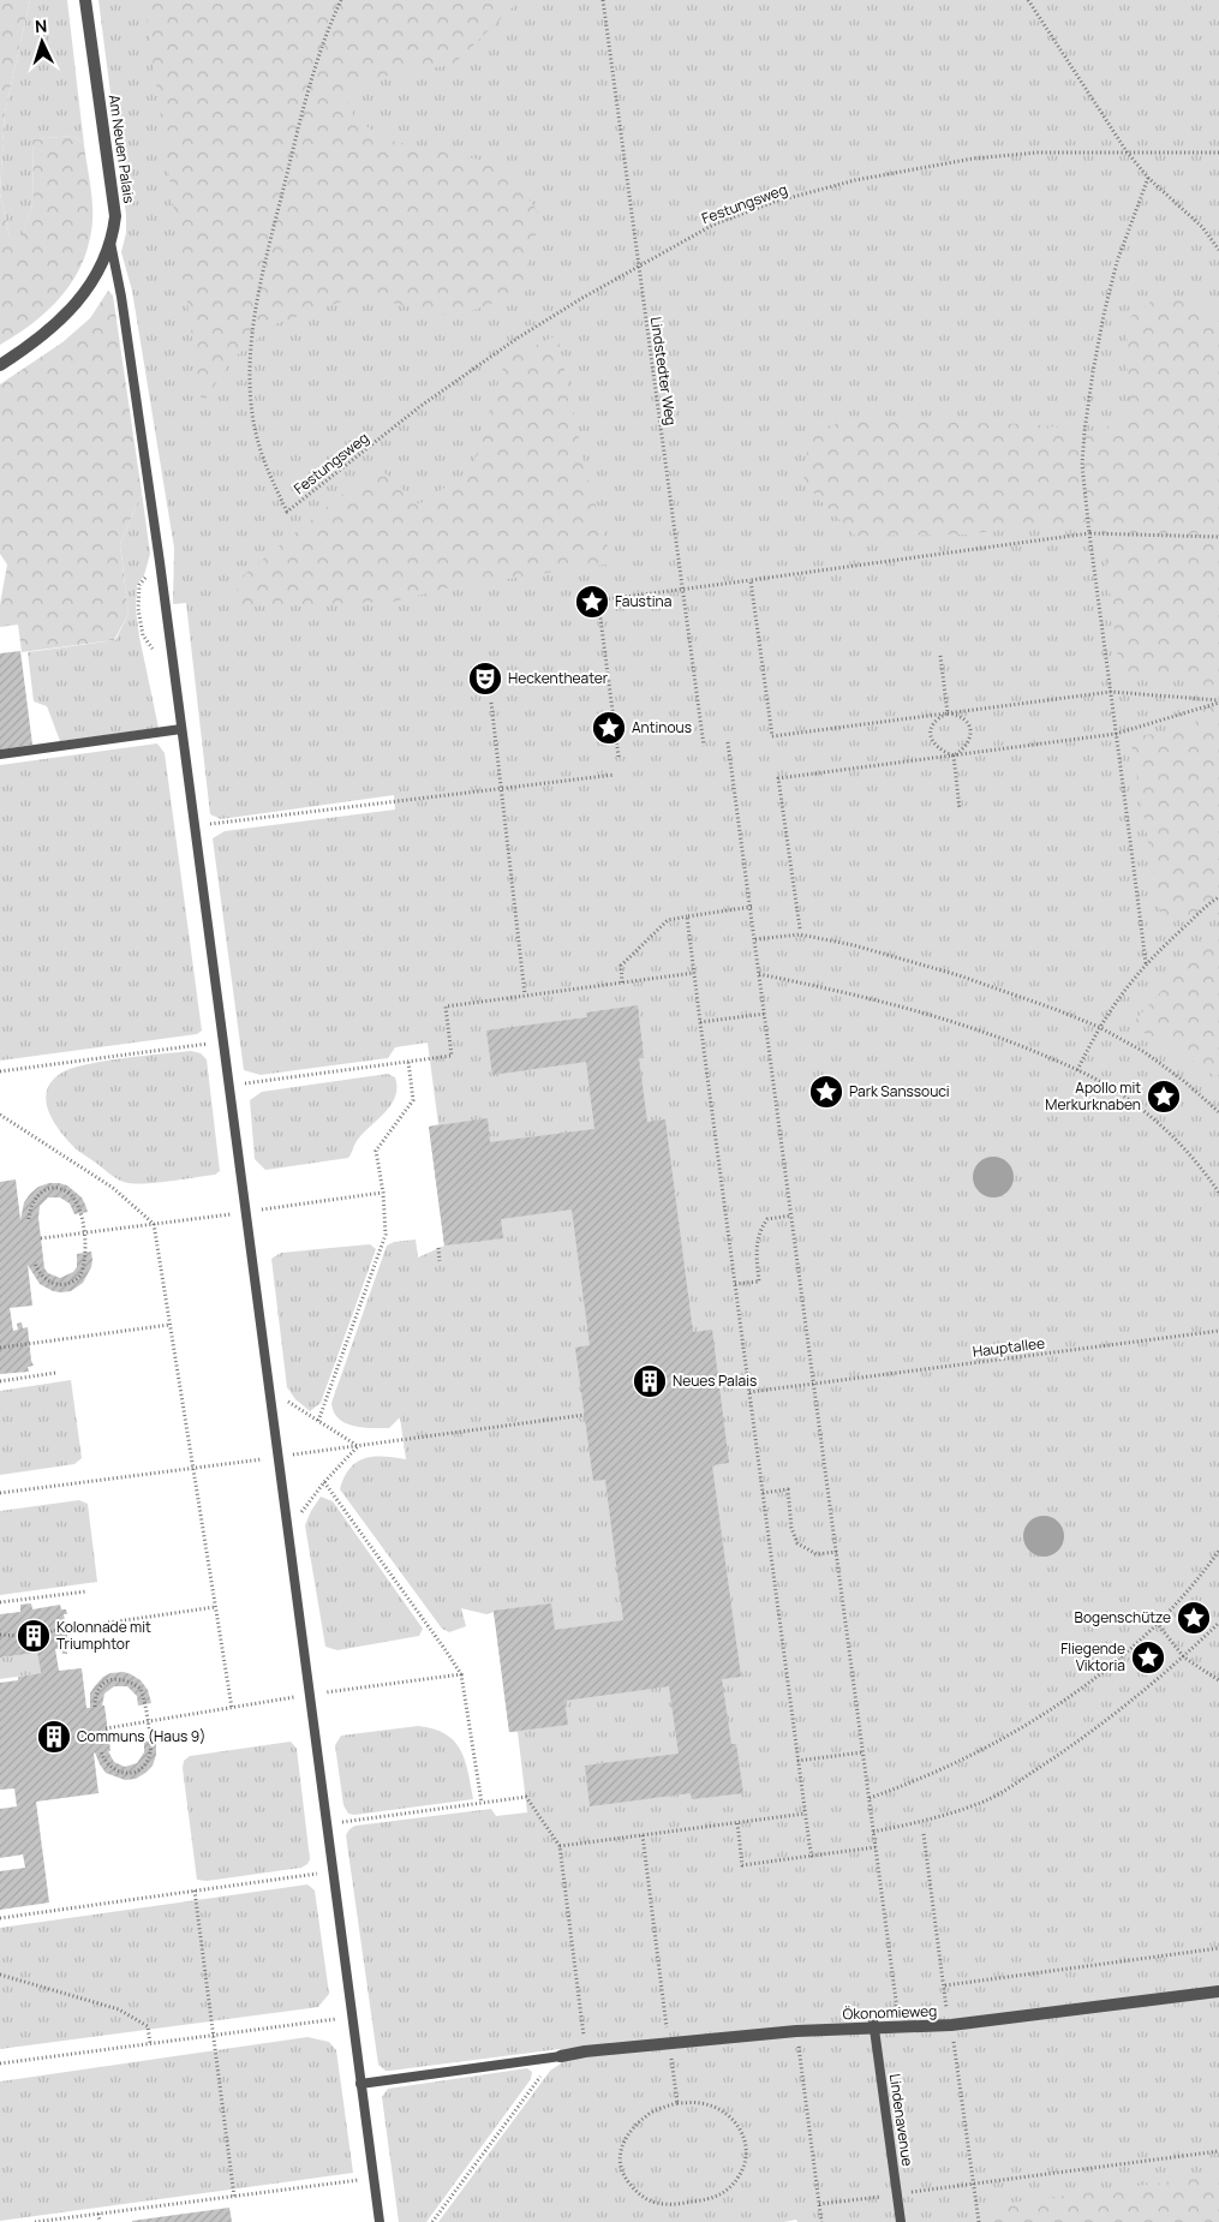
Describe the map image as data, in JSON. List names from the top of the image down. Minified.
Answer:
{"streets":{"street":["Am Neuen Palais","Ökonomieweg"],"lane":["Lindenavenue"],"path":["Festungsweg","Lindstedter Weg","Hauptallee"]},"crossings":[["Festungsweg","Lindstedter Weg"],["Ökonomieweg","Lindenavenue"]],"places":{"place":["Faustina","Antinous","Park Sanssouci","Apollo mit Merkurknaben","Bogenschütze","Fliegende Viktoria"],"theatre":["Heckentheater"],"building":["Neues Palais","Kolonnade mit Triumphtor","Communs (Haus 9)"]},"north":"top"}
